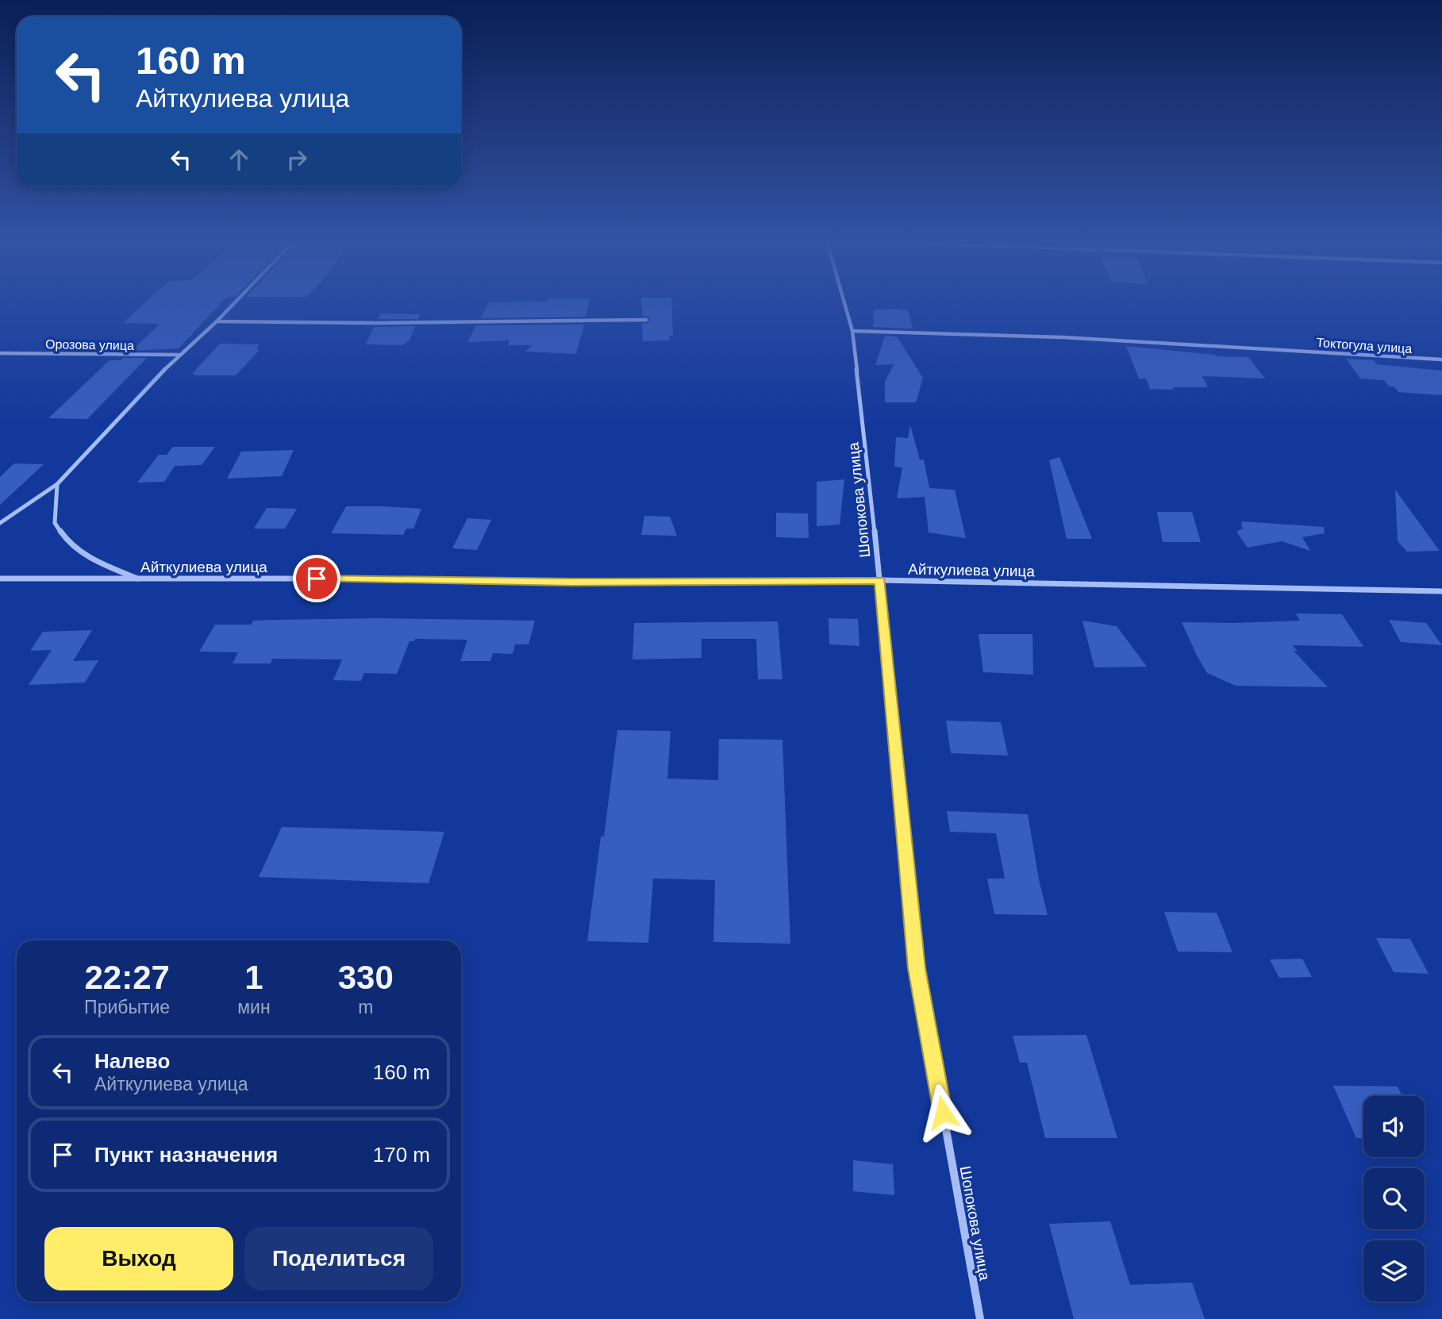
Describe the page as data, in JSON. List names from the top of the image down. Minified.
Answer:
{"streets":{"street":["Орозова улица","Токтогула улица","Шопокова улица","Айткулиева улица"]},"crossings":[["Токтогула улица","Шопокова улица"],["Шопокова улица","Айткулиева улица"]],"page":{"turn":["160 m","Айткулиева улица"],"eta":["22:27","Прибытие","1","мин","330","m"],"list":[{"name":"Налево","note":"Айткулиева улица","value":"160 m"},{"name":"Пункт назначения","value":"170 m"}],"buttons":["Выход","Поделиться"]}}
